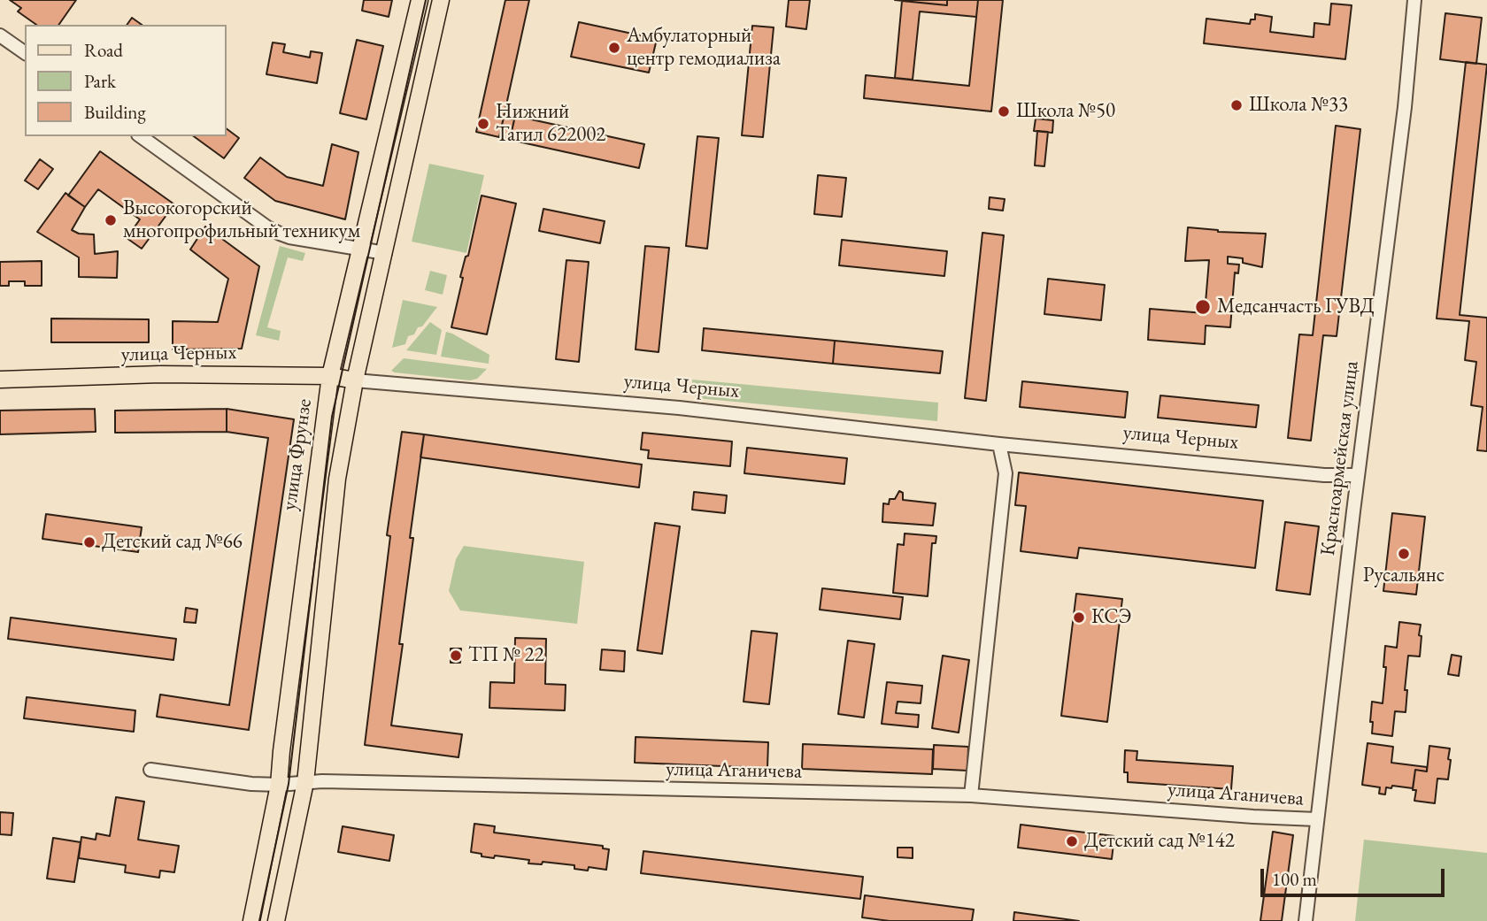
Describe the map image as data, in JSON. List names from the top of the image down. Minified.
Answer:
{"streets":{"main road":["улица Черных","улица Фрунзе"],"street":["Красноармейская улица","улица Аганичева"]},"crossings":[["улица Черных","улица Фрунзе"],["улица Черных","Красноармейская улица"],["улица Фрунзе","улица Аганичева"],["Красноармейская улица","улица Аганичева"]],"places":["Амбулаторный центр гемодиализа","Школа №33","Школа №50","Нижний Тагил 622002","Высокогорский многопрофильный техникум","Медсанчасть ГУВД","Детский сад №66","Русальянс","КСЭ","ТП № 22","Детский сад №142"],"legend":["Road","Park","Building"],"scale_bar":"100 m"}
